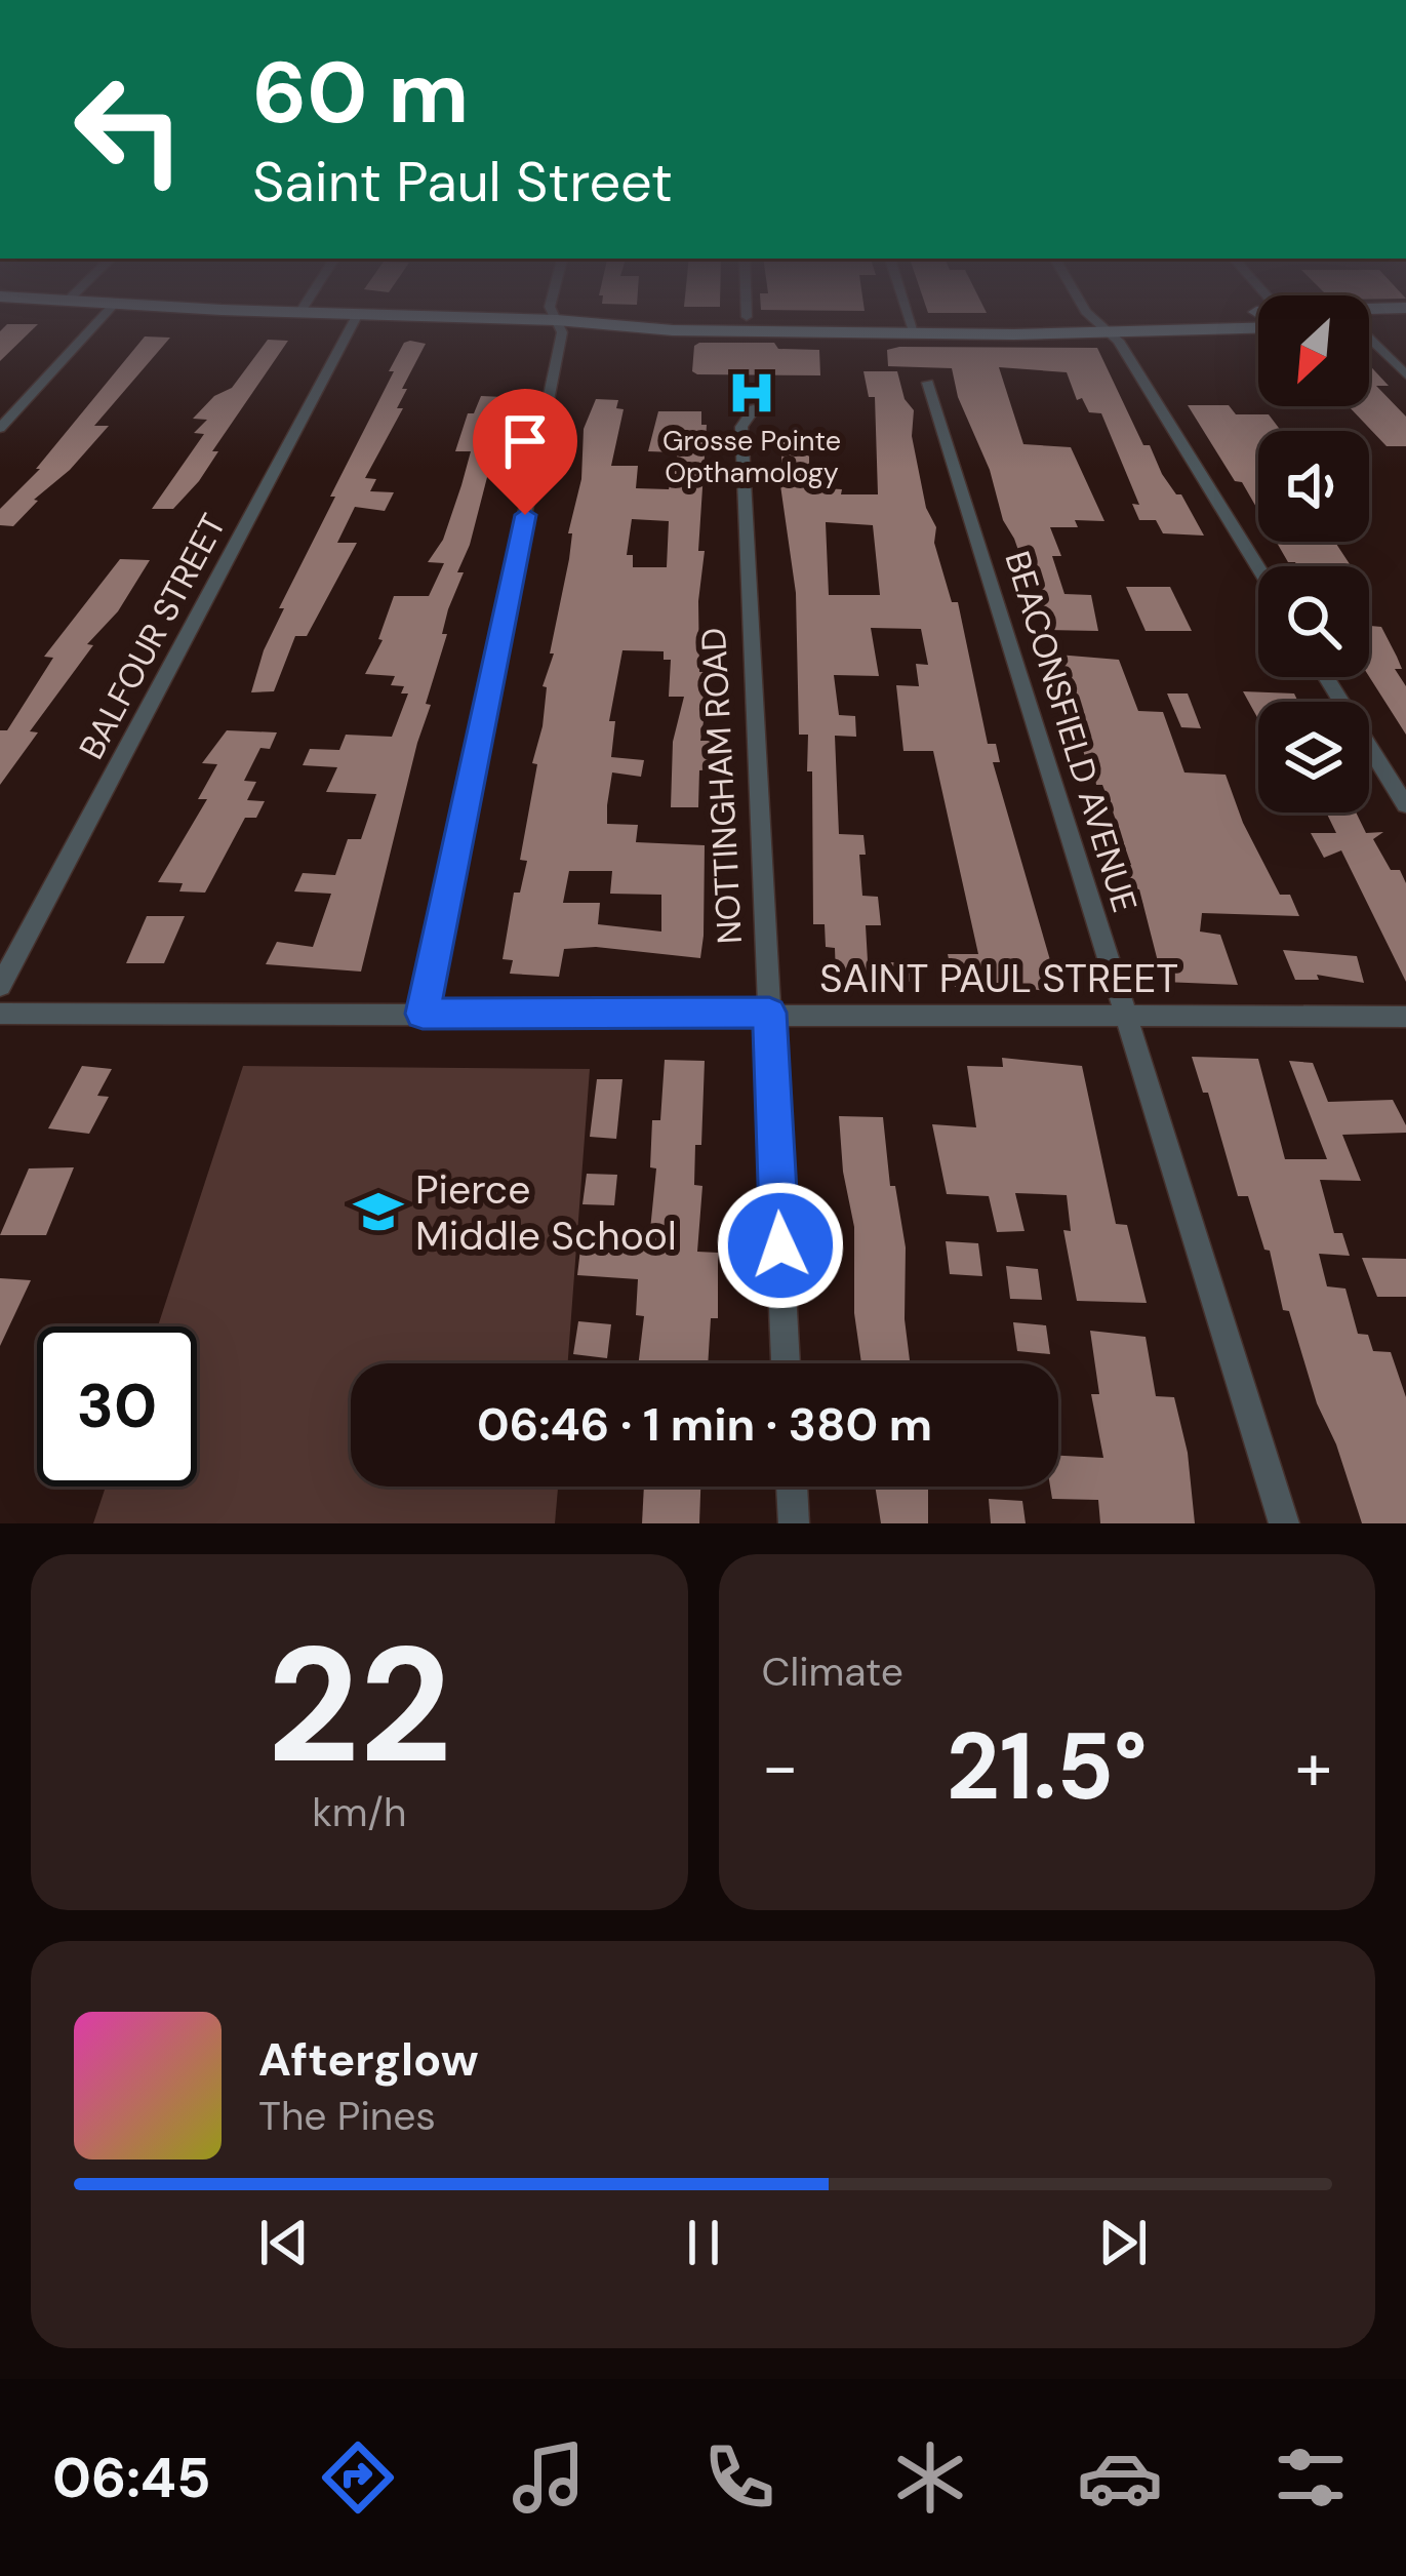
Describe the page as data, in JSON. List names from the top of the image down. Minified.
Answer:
{"streets":{"street":["BALFOUR STREET","BEACONSFIELD AVENUE","NOTTINGHAM ROAD","SAINT PAUL STREET"]},"crossings":[["BEACONSFIELD AVENUE","SAINT PAUL STREET"],["NOTTINGHAM ROAD","SAINT PAUL STREET"]],"places":{"hospital":["Grosse Pointe Opthamology"],"school or university":["Pierce Middle School"]},"north":"bottom left","page":{"turn":["60 m","Saint Paul Street"],"limit":"30","trip":"06:46 · 1 min · 380 m","tile":[["22","km/h"],"Climate"],"heat":["−","21.5°","+"],"song":["Afterglow","The Pines"],"tabs":"06:45"}}
